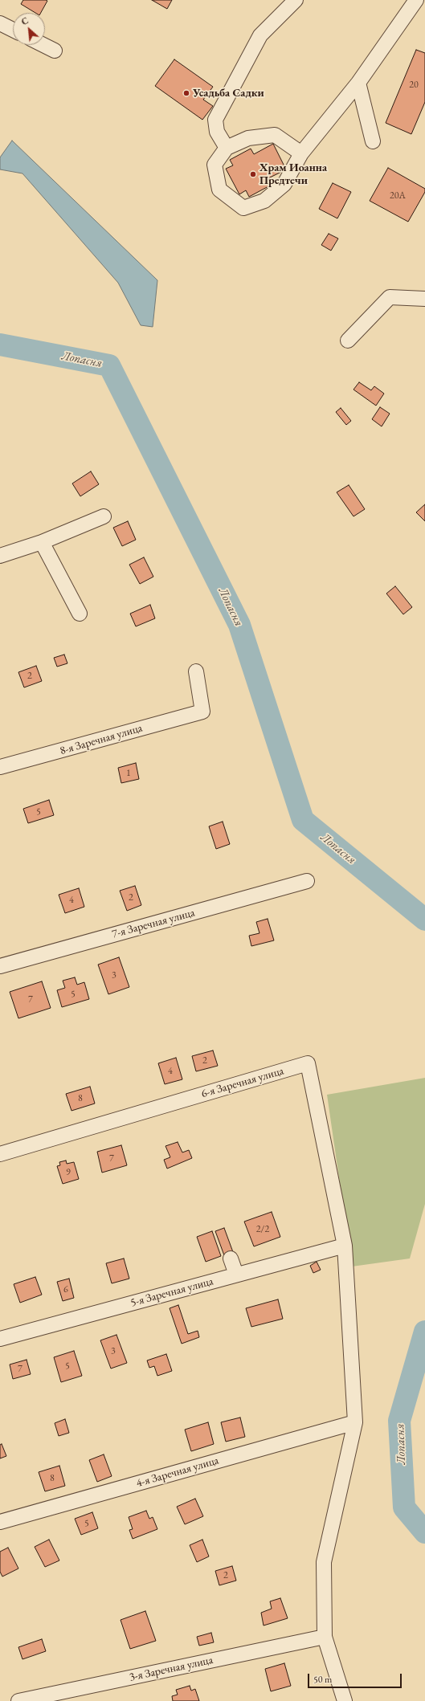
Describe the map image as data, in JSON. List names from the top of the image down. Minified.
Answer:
{"streets":{"street":["8-я Заречная улица","7-я Заречная улица","6-я Заречная улица","5-я Заречная улица","4-я Заречная улица","3-я Заречная улица"]},"crossings":[["6-я Заречная улица","5-я Заречная улица"]],"water":["Лопасня"],"places":["Усадьба Садки","Храм Иоанна Предтечи"],"house_numbers":["20","20А","2","1","5","2","4","3","5","7","2","4","8","7","9","2/2","6","3","5","7","8","5","2"],"scale_bar":"50 m","north":"top left"}
